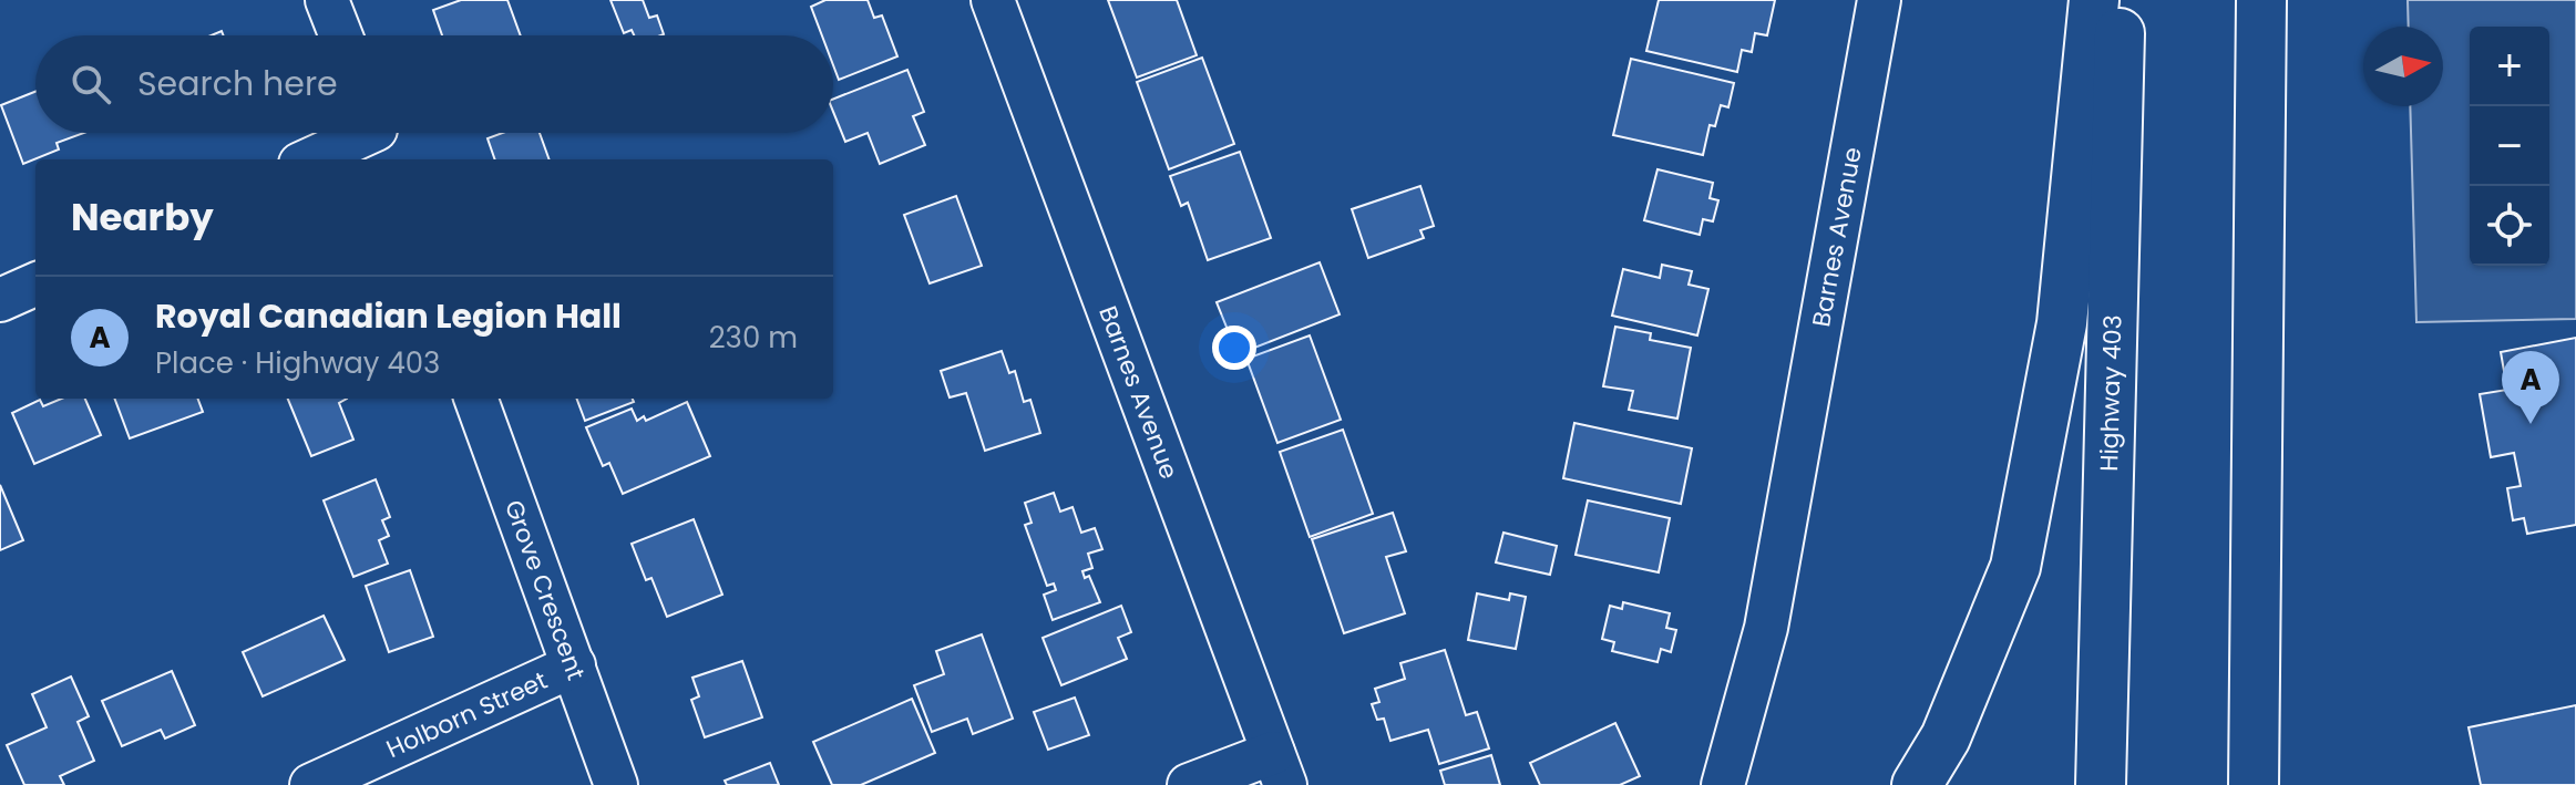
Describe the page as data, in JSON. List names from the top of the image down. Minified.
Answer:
{"streets":{"highway":["Highway 403"],"street":["Barnes Avenue","Grove Crescent","Holborn Street"]},"crossings":[["Grove Crescent","Holborn Street"]],"north":"right","page":{"map_buttons":["+","−"],"search":"Search here","heading":"Nearby","list":[{"mark":"A","name":"Royal Canadian Legion Hall","note":"Place · Highway 403","value":"230 m"}],"pins":"A"}}
